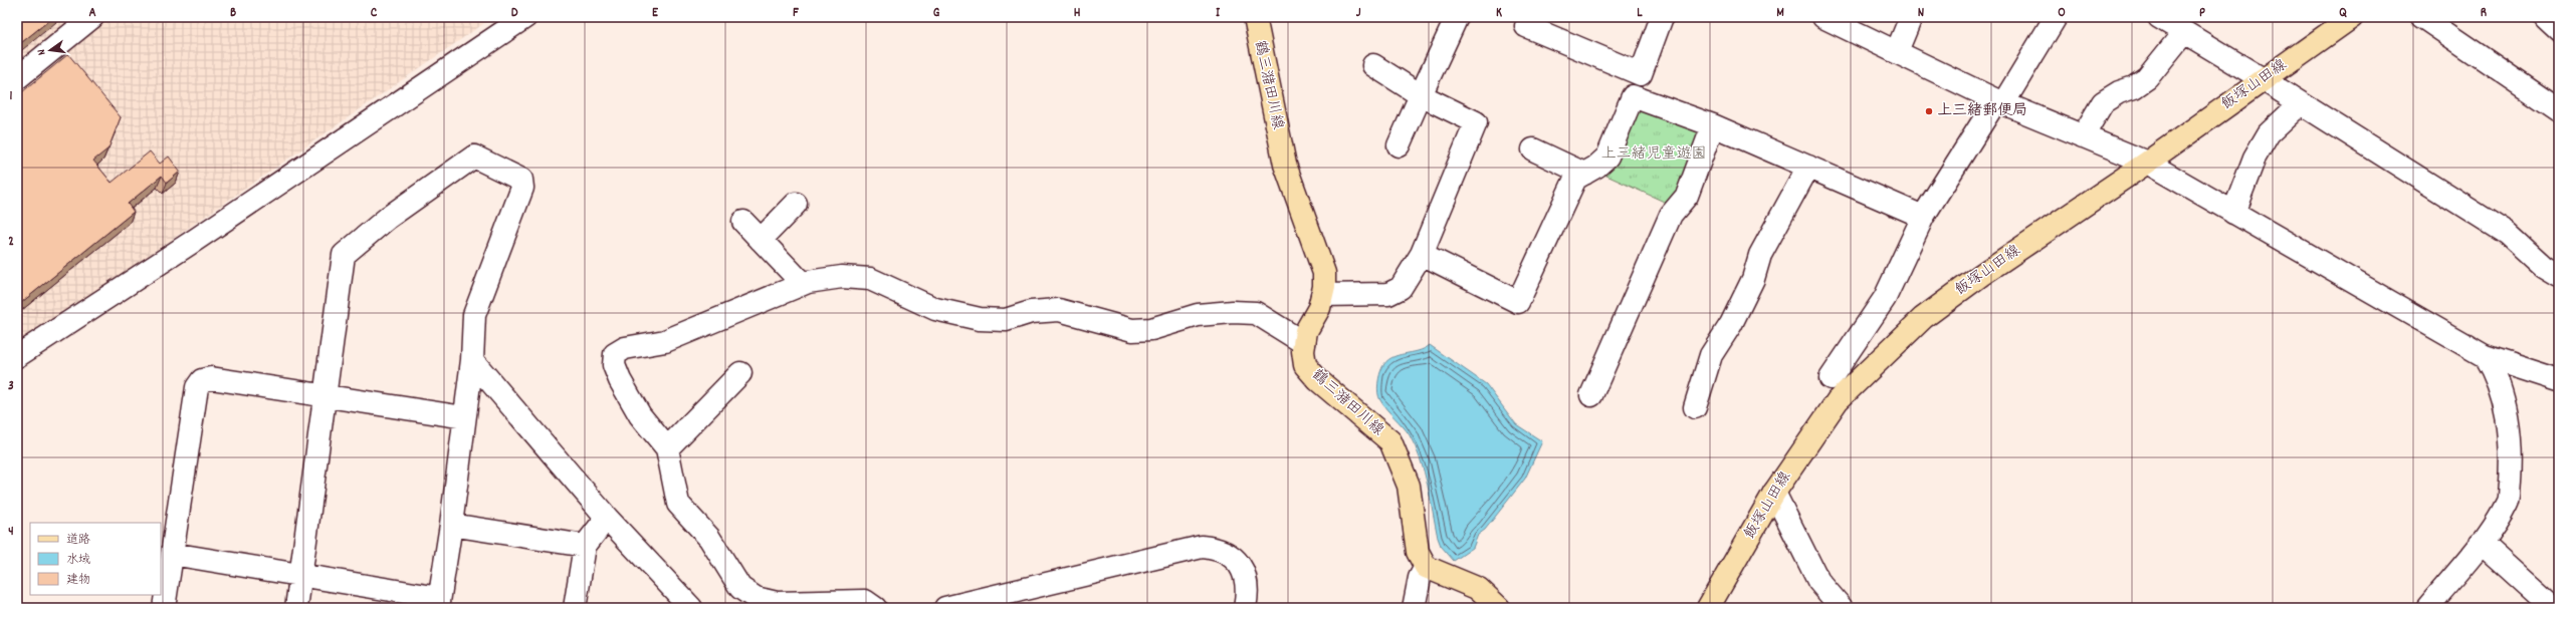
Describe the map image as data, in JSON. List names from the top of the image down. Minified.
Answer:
{"streets":{"main road":["鶴三潴田川線","飯塚山田線"]},"parks":["上三緒児童遊園"],"places":["上三緒郵便局"],"legend":["道路","水域","建物"],"north":"left","grid":{"columns":["A","B","C","D","E","F","G","H","I","J","K","L","M","N","O","P","Q","R"],"rows":["1","2","3","4"]}}
